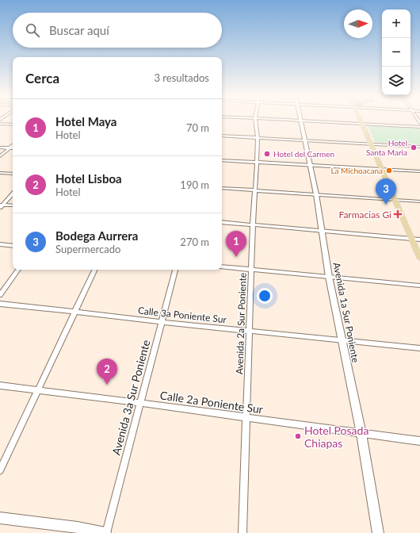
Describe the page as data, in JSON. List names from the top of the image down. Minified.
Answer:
{"streets":{"street":["Avenida 1a Sur Poniente","Calle 3a Poniente Sur","Avenida 2a Sur Poniente","Avenida 3a Sur Poniente","Calle 2a Poniente Sur"]},"crossings":[["Avenida 1a Sur Poniente","Calle 3a Poniente Sur"],["Avenida 1a Sur Poniente","Calle 2a Poniente Sur"],["Calle 3a Poniente Sur","Avenida 2a Sur Poniente"],["Calle 3a Poniente Sur","Avenida 3a Sur Poniente"],["Avenida 2a Sur Poniente","Calle 2a Poniente Sur"],["Avenida 3a Sur Poniente","Calle 2a Poniente Sur"]],"places":{"other":["Hotel Santa Maria","Hotel del Carmen","La Michoacana","Hotel Posada Chiapas"],"health":["Farmacias Gi"]},"north":"right","page":{"map_buttons":["+","−"],"search":"Buscar aquí","heading":["Cerca","3 resultados"],"list":[{"mark":"1","name":"Hotel Maya","note":"Hotel","value":"70 m"},{"mark":"2","name":"Hotel Lisboa","note":"Hotel","value":"190 m"},{"mark":"3","name":"Bodega Aurrera","note":"Supermercado","value":"270 m"}],"pins":["3","1","2"]}}
